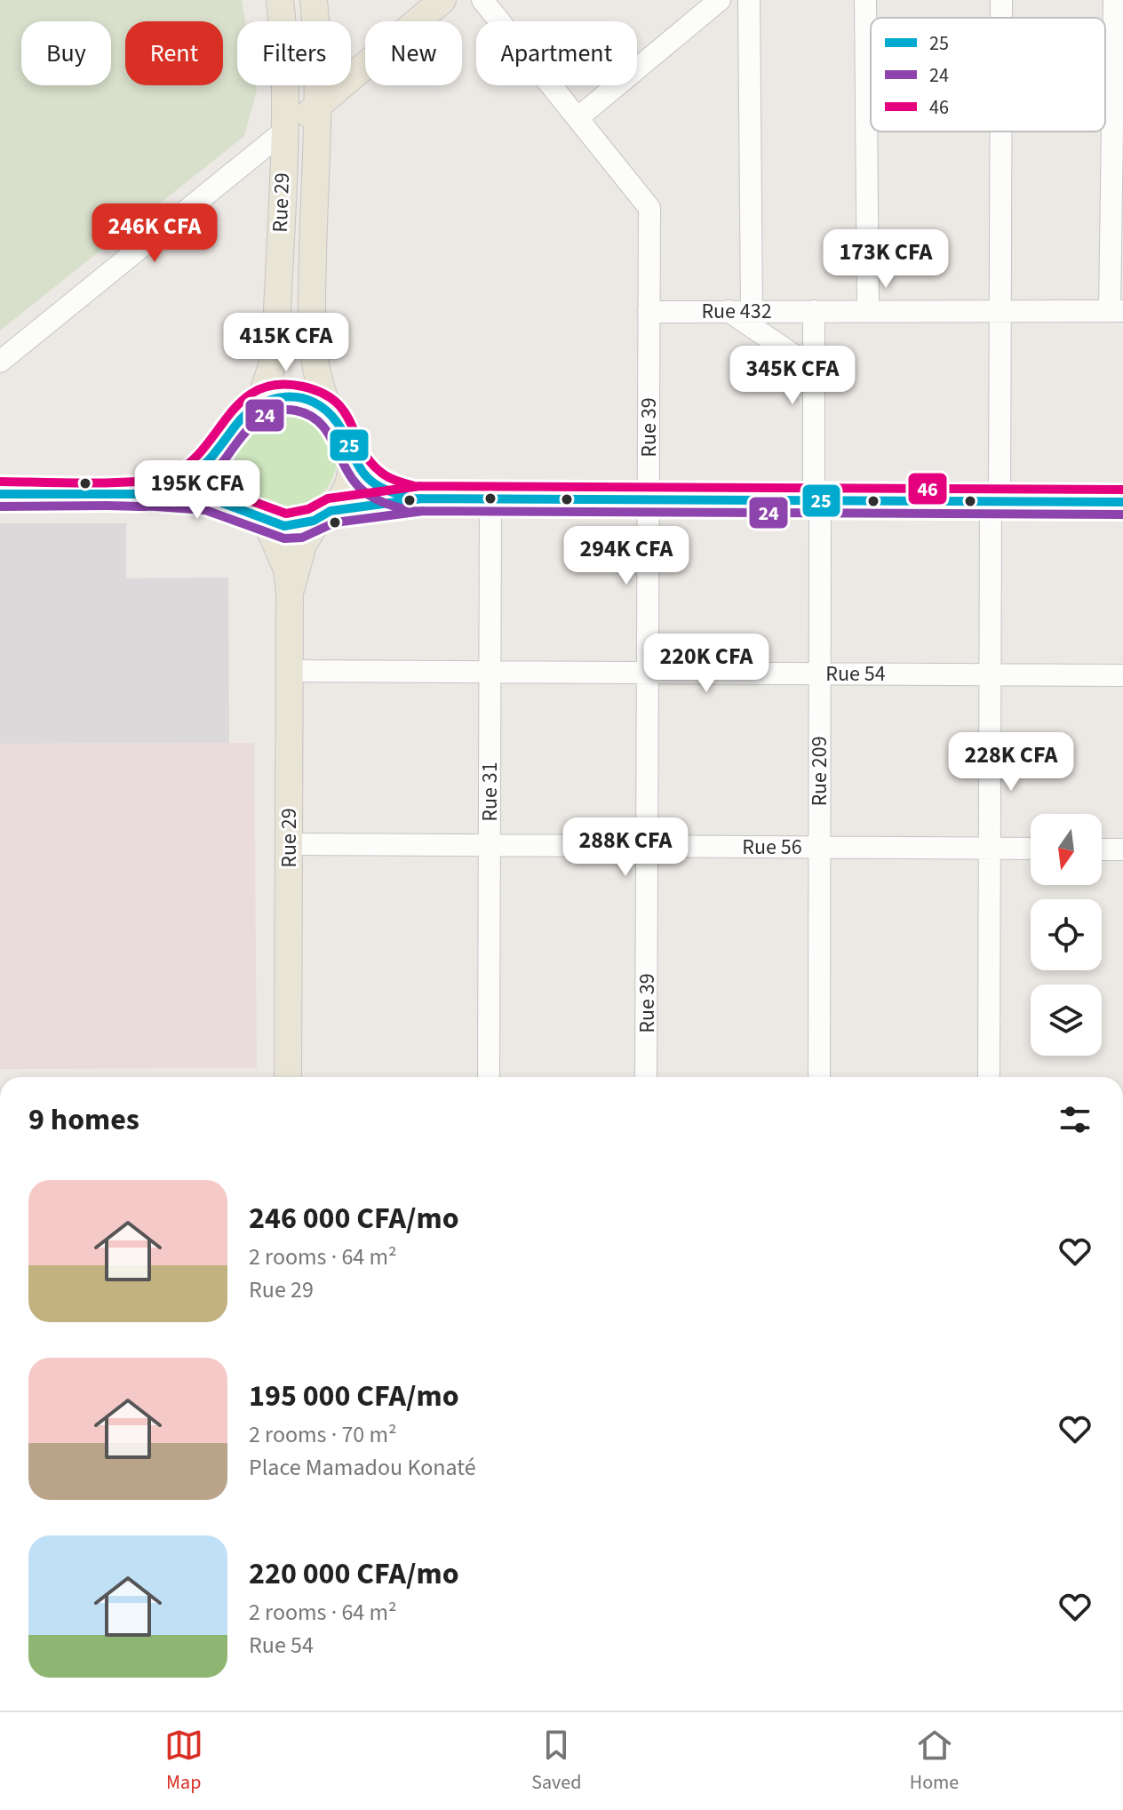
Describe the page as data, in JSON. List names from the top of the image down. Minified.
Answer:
{"streets":{"main road":["Rue 29"],"street":["Rue 432","Rue 39","Rue 54","Rue 209","Rue 31","Rue 56"]},"crossings":[["Rue 29","Rue 54"],["Rue 29","Rue 56"],["Rue 432","Rue 39"],["Rue 432","Rue 209"],["Rue 39","Rue 54"],["Rue 39","Rue 56"],["Rue 54","Rue 209"],["Rue 54","Rue 31"],["Rue 209","Rue 56"],["Rue 31","Rue 56"]],"lines":["transit line 46","transit line 25","transit line 24"],"legend":["25","24","46"],"north":"bottom","page":{"chip":["Buy","Rent","Filters","New","Apartment"],"price":["246K CFA","173K CFA","415K CFA","345K CFA","195K CFA","294K CFA","220K CFA","228K CFA","288K CFA"],"heading":"9 homes","list":[{"name":"246 000 CFA/mo","note":"2 rooms · 64 m² · Rue 29"},{"name":"195 000 CFA/mo","note":"2 rooms · 70 m² · Place Mamadou Konaté"},{"name":"220 000 CFA/mo","note":"2 rooms · 64 m² · Rue 54"}],"tabs":["Map","Saved","Home"]}}
